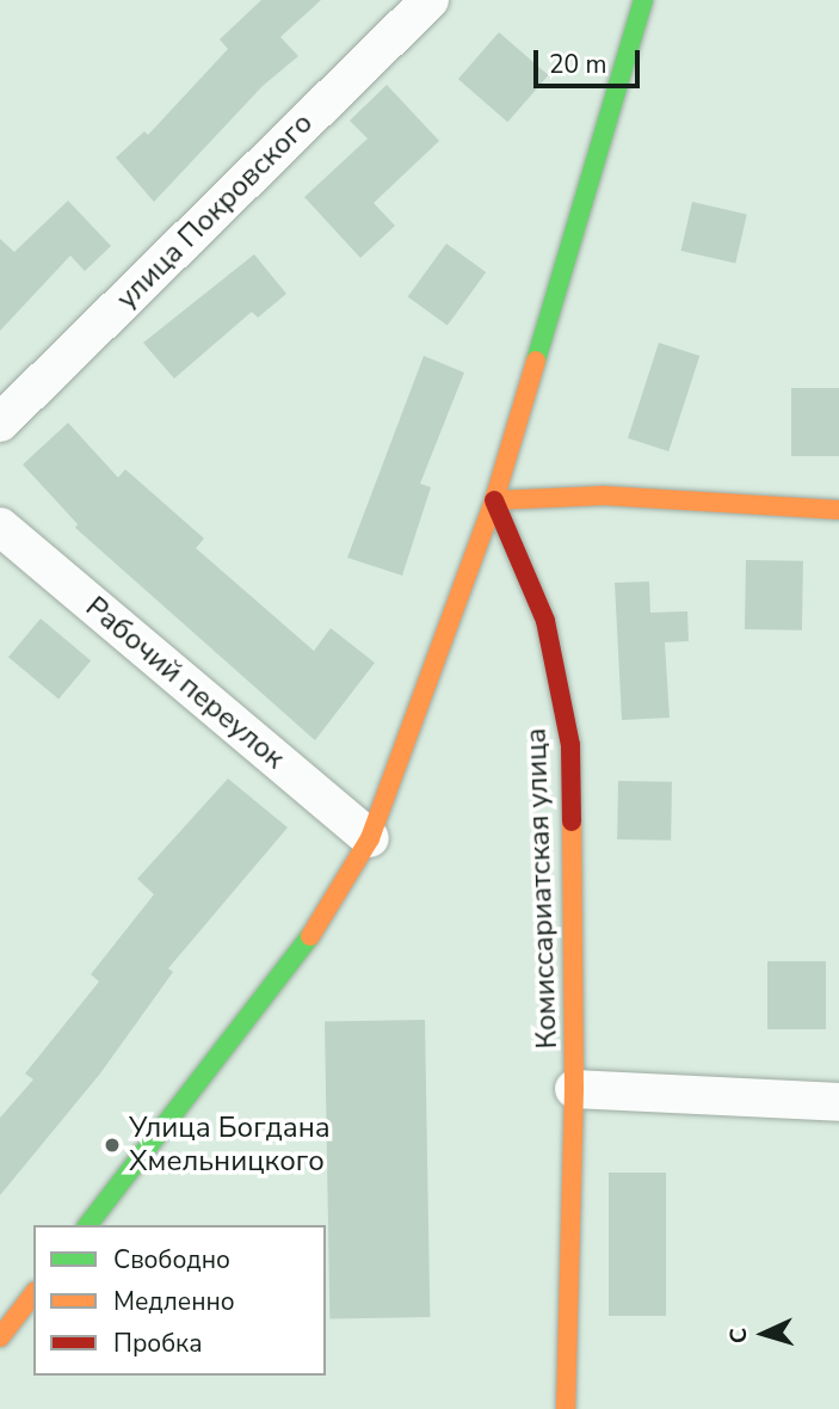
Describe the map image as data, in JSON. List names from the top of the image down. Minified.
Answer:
{"streets":{"main road":["Комиссариатская улица"],"street":["улица Покровского","Рабочий переулок"]},"places":["Улица Богдана Хмельницкого"],"legend":["Свободно","Медленно","Пробка"],"scale_bar":"20 m","north":"left"}
